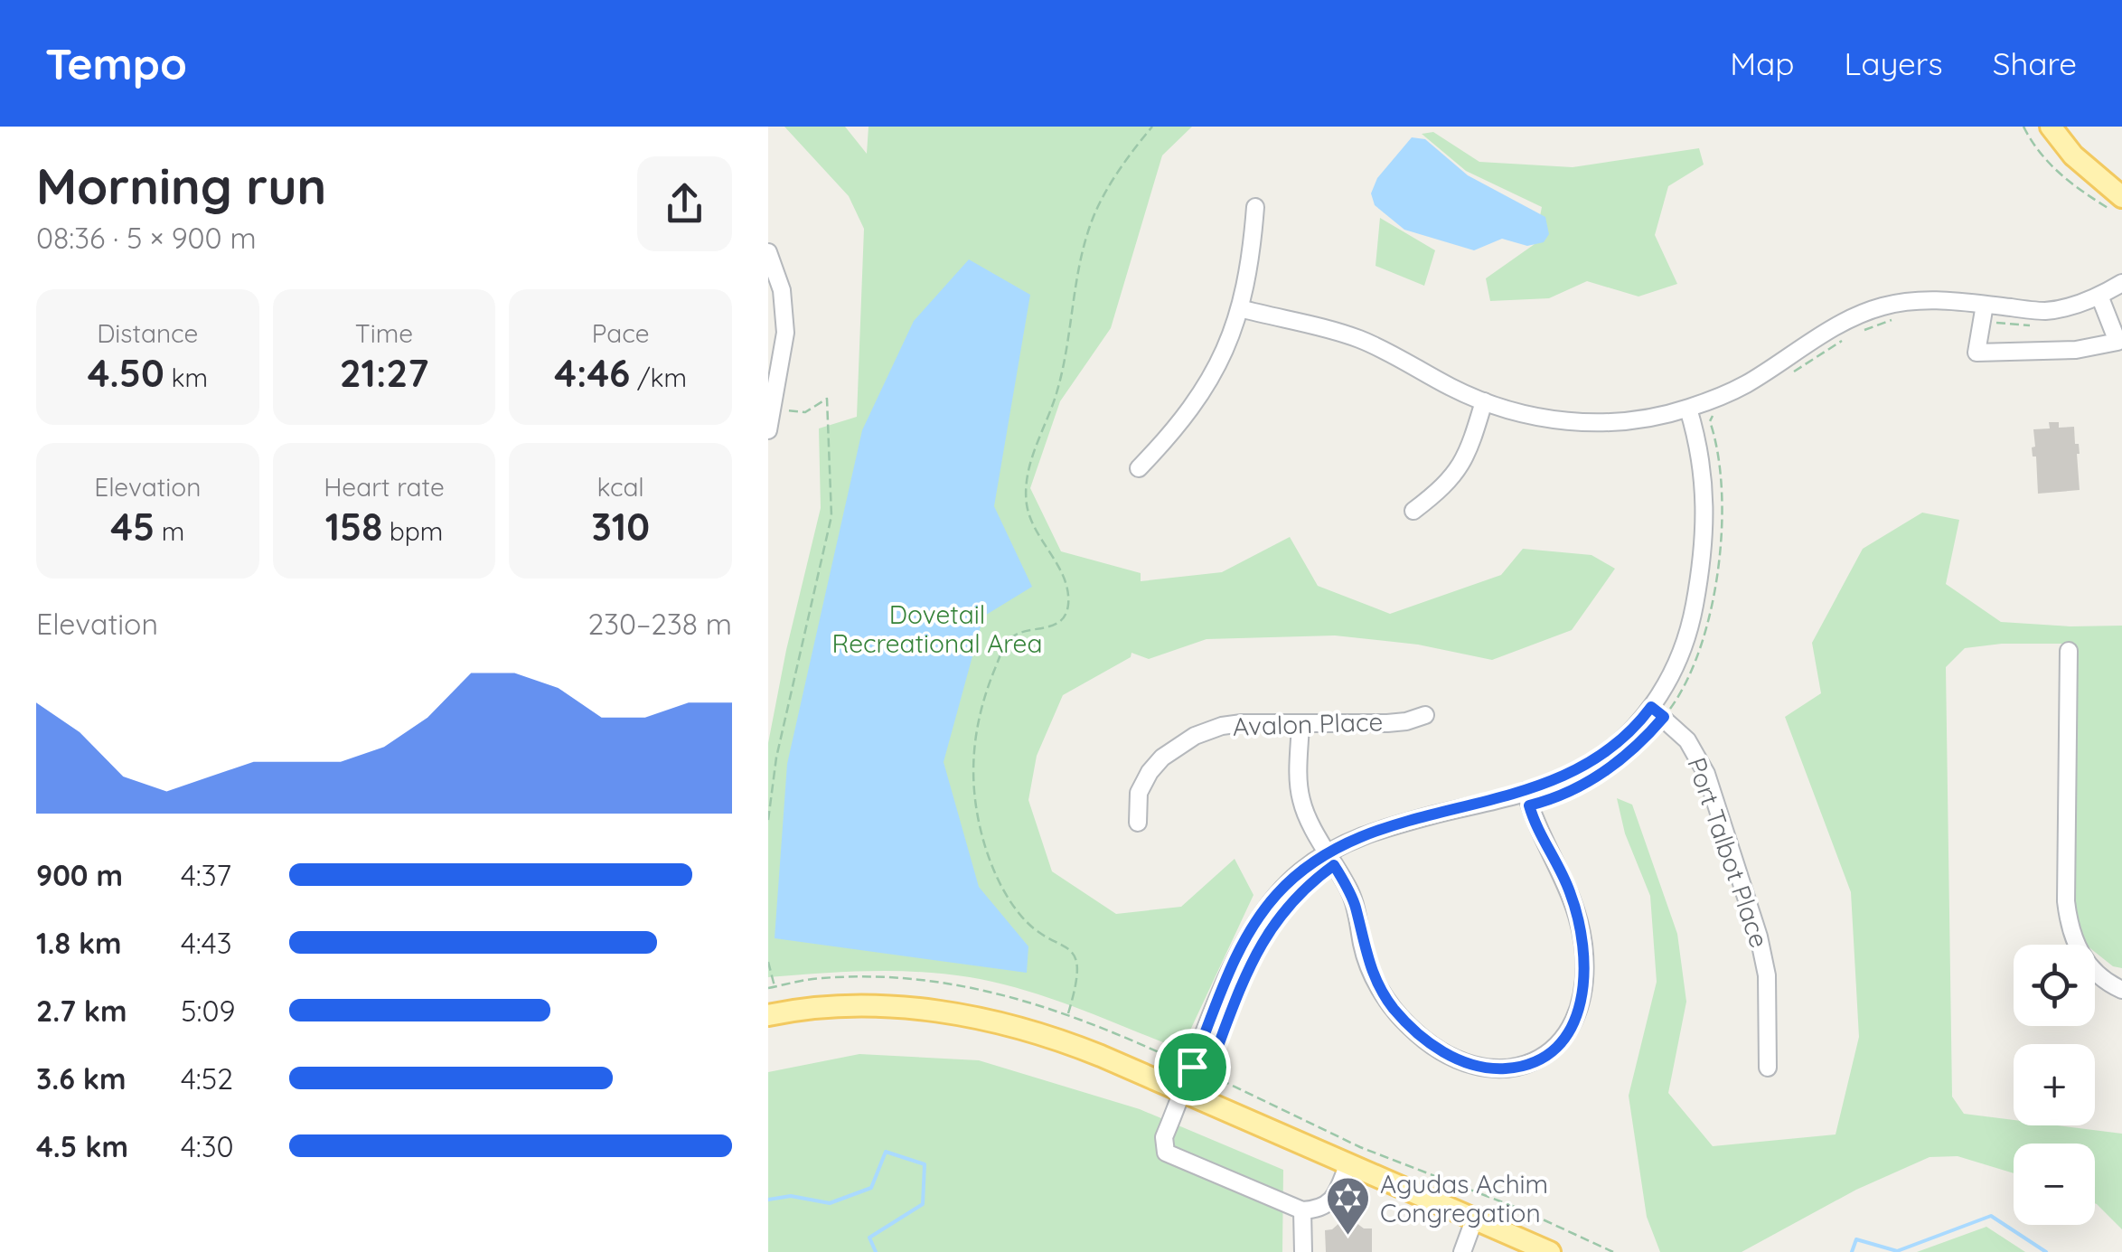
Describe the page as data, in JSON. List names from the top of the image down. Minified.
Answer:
{"streets":{"street":["Avalon Place","Port Talbot Place"]},"parks":["Dovetail Recreational Area"],"places":{"synagogue":["Agudas Achim Congregation"]},"page":{"header":"Tempo","nav":["Map","Layers","Share"],"heading":["Morning run","08:36 · 5 × 900 m"],"stats":[["Distance","4.50 km"],["Time","21:27"],["Pace","4:46 /km"],["Elevation","45 m"],["Heart rate","158 bpm"],["kcal","310"]],"chart":["Elevation","230–238 m"],"list":[{"name":"900 m","note":"4:37"},{"name":"1.8 km","note":"4:43"},{"name":"2.7 km","note":"5:09"},{"name":"3.6 km","note":"4:52"},{"name":"4.5 km","note":"4:30"}],"map_buttons":["+","−"]}}
